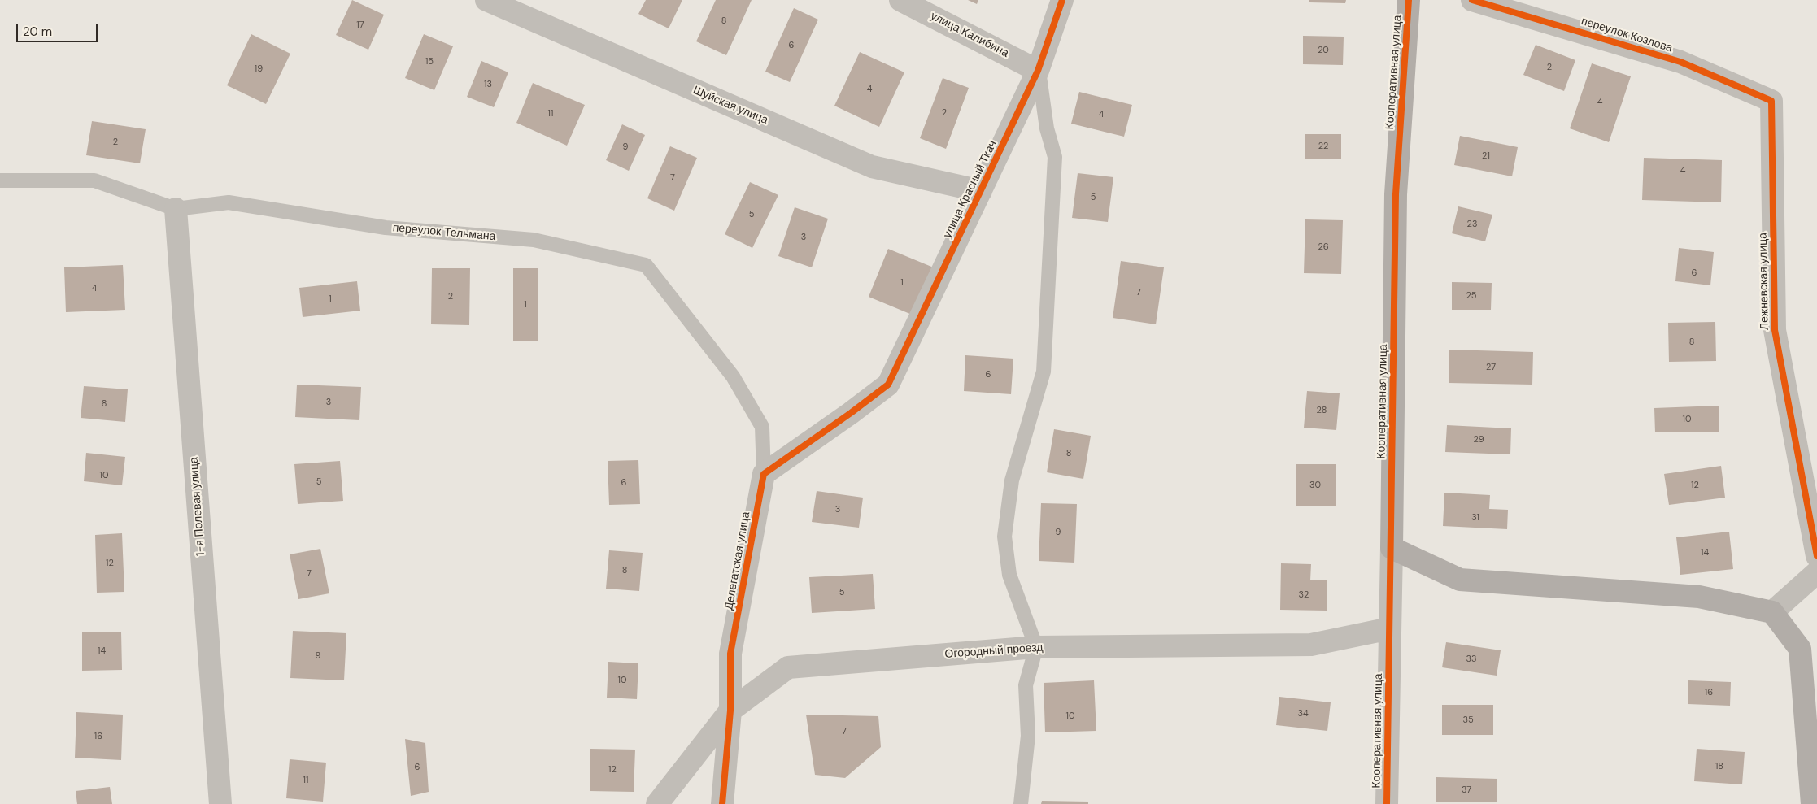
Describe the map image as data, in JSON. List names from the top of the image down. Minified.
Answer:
{"streets":{"street":["улица Калибина","переулок Козлова","Кооперативная улица","Шуйская улица","улица Красный Ткач","Лежневская улица","1-я Полевая улица","Делегатская улица","Огородный проезд"],"lane":["переулок Тельмана"]},"crossings":[["улица Калибина","улица Красный Ткач"],["переулок Козлова","Лежневская улица"],["Кооперативная улица","Огородный проезд"],["Шуйская улица","улица Красный Ткач"],["улица Красный Ткач","переулок Тельмана"],["улица Красный Ткач","Делегатская улица"],["улица Красный Ткач","Огородный проезд"],["переулок Тельмана","1-я Полевая улица"],["переулок Тельмана","Делегатская улица"],["Делегатская улица","Огородный проезд"]],"house_numbers":["8","17","6","20","15","2","19","13","4","4","2","11","4","2","22","9","21","4","7","5","5","23","3","26","6","1","4","7","25","2","1","1","8","27","6","3","8","28","10","29","8","10","5","6","30","12","3","31","9","14","12","8","7","5","32","14","9","33","10","16","34","10","35","7","16","18","6","12","11","37"],"scale_bar":"20 m"}
